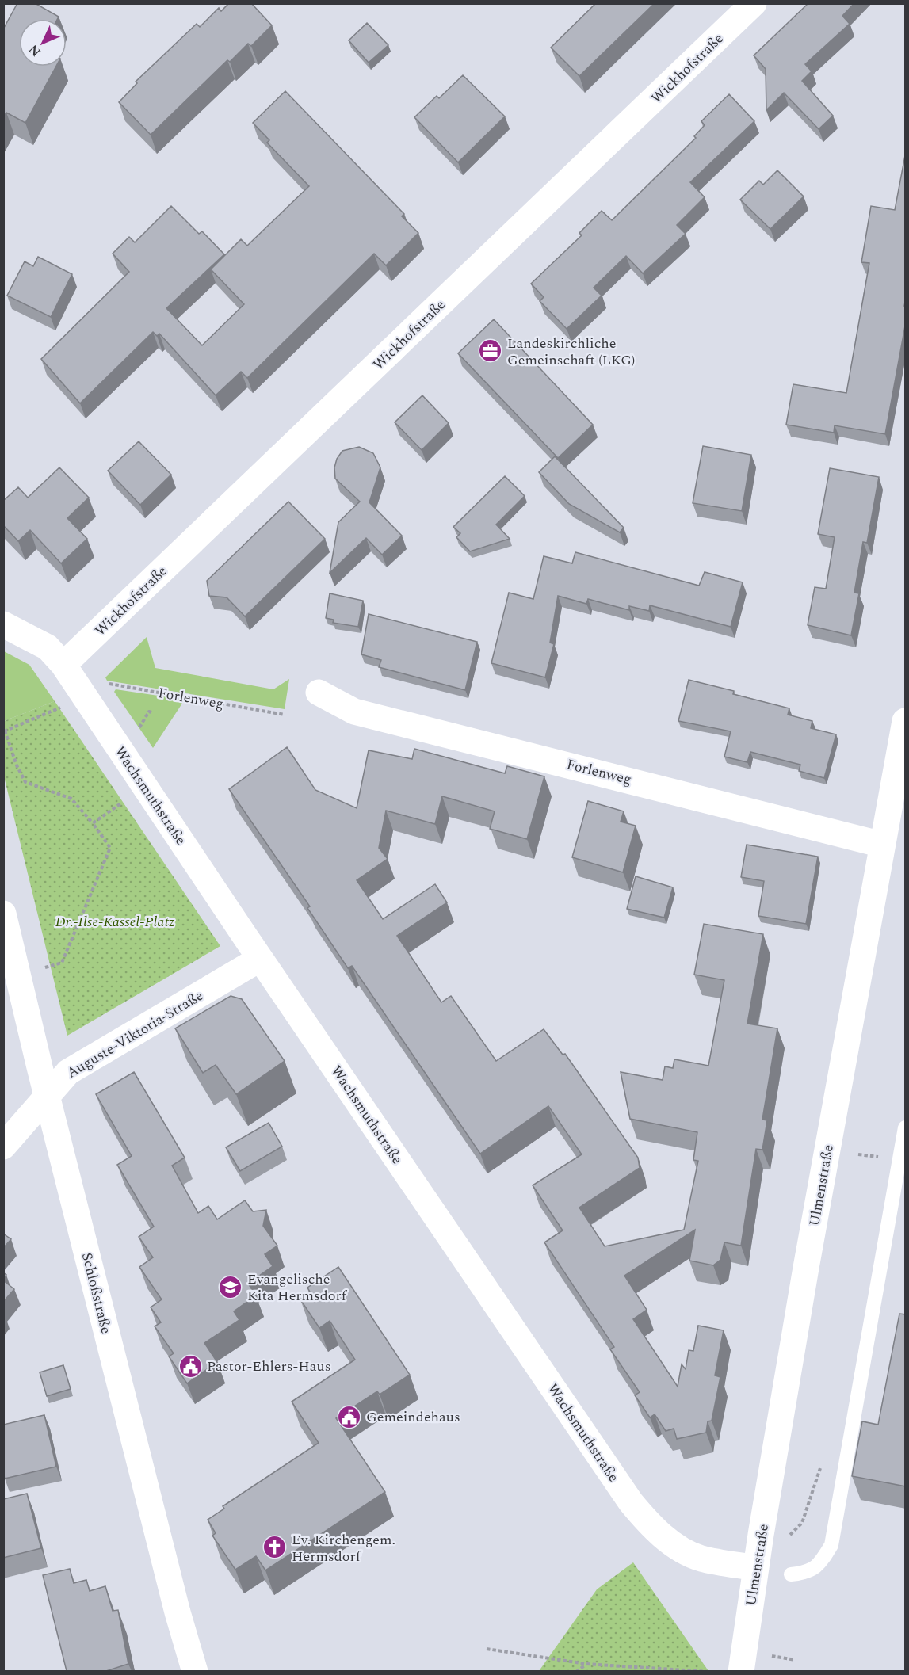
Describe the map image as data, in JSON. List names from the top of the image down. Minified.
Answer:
{"streets":{"street":["Wickhofstraße","Forlenweg","Wachsmuthstraße","Auguste-Viktoria-Straße","Ulmenstraße","Schloßstraße"]},"crossings":[["Wickhofstraße","Wachsmuthstraße"],["Forlenweg","Ulmenstraße"],["Wachsmuthstraße","Auguste-Viktoria-Straße"],["Wachsmuthstraße","Ulmenstraße"],["Auguste-Viktoria-Straße","Schloßstraße"]],"parks":["Dr.-Ilse-Kassel-Platz"],"places":{"office":["Landeskirchliche Gemeinschaft (LKG)"],"school or university":["Evangelische Kita Hermsdorf"],"public building":["Pastor-Ehlers-Haus","Gemeindehaus"],"church":["Ev. Kirchengem. Hermsdorf"]},"north":"bottom left"}
